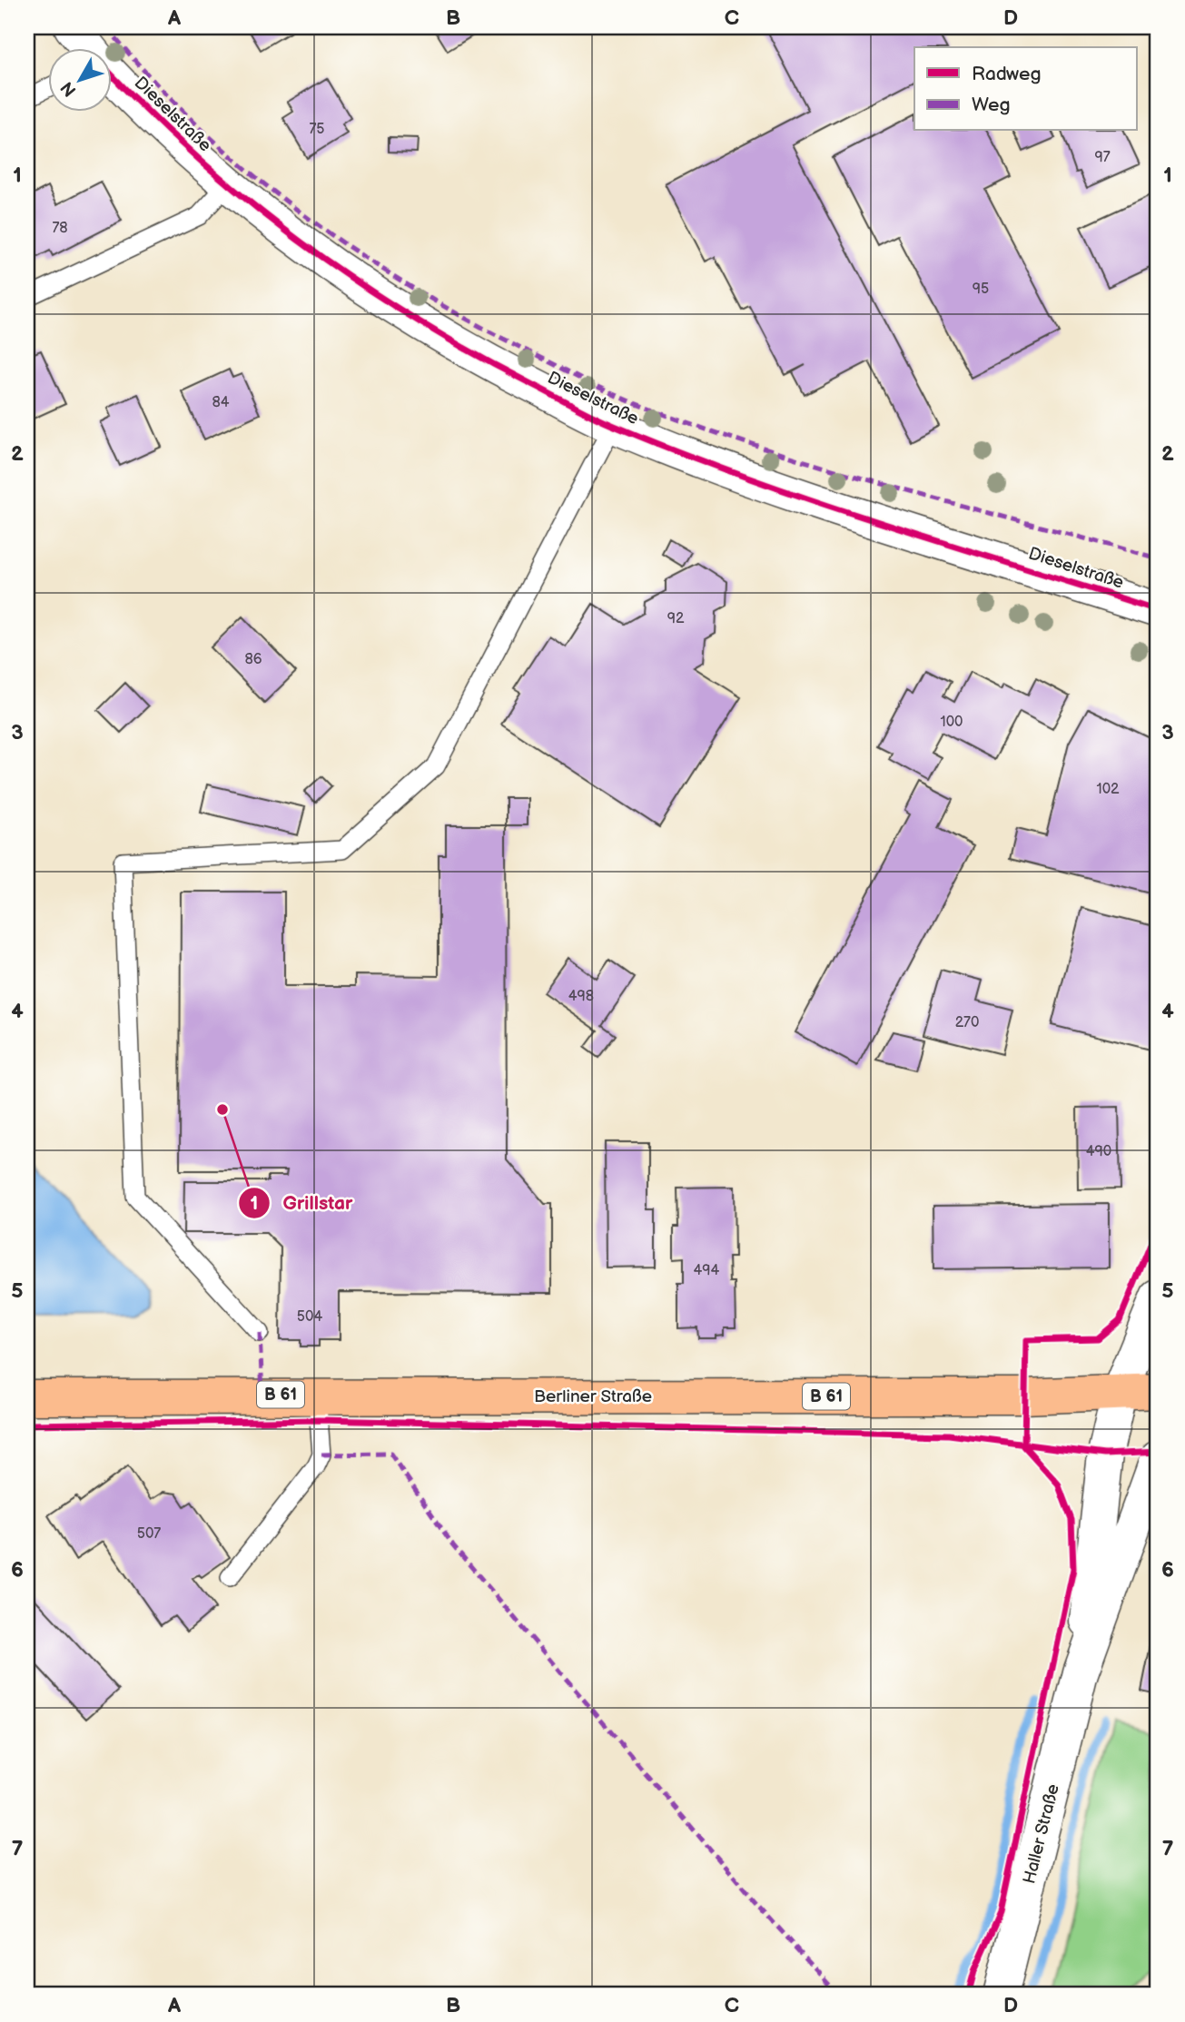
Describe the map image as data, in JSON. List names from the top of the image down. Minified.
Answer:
{"streets":{"main road":["B 61","Berliner Straße"],"street":["Dieselstraße","Haller Straße"]},"crossings":[["Berliner Straße","Haller Straße"]],"places":["Grillstar"],"house_numbers":["75","97","78","95","84","92","86","100","102","498","270","490","494","504","507"],"legend":["Radweg","Weg"],"north":"bottom left","grid":{"columns":["A","B","C","D"],"rows":["1","2","3","4","5","6","7"]}}
